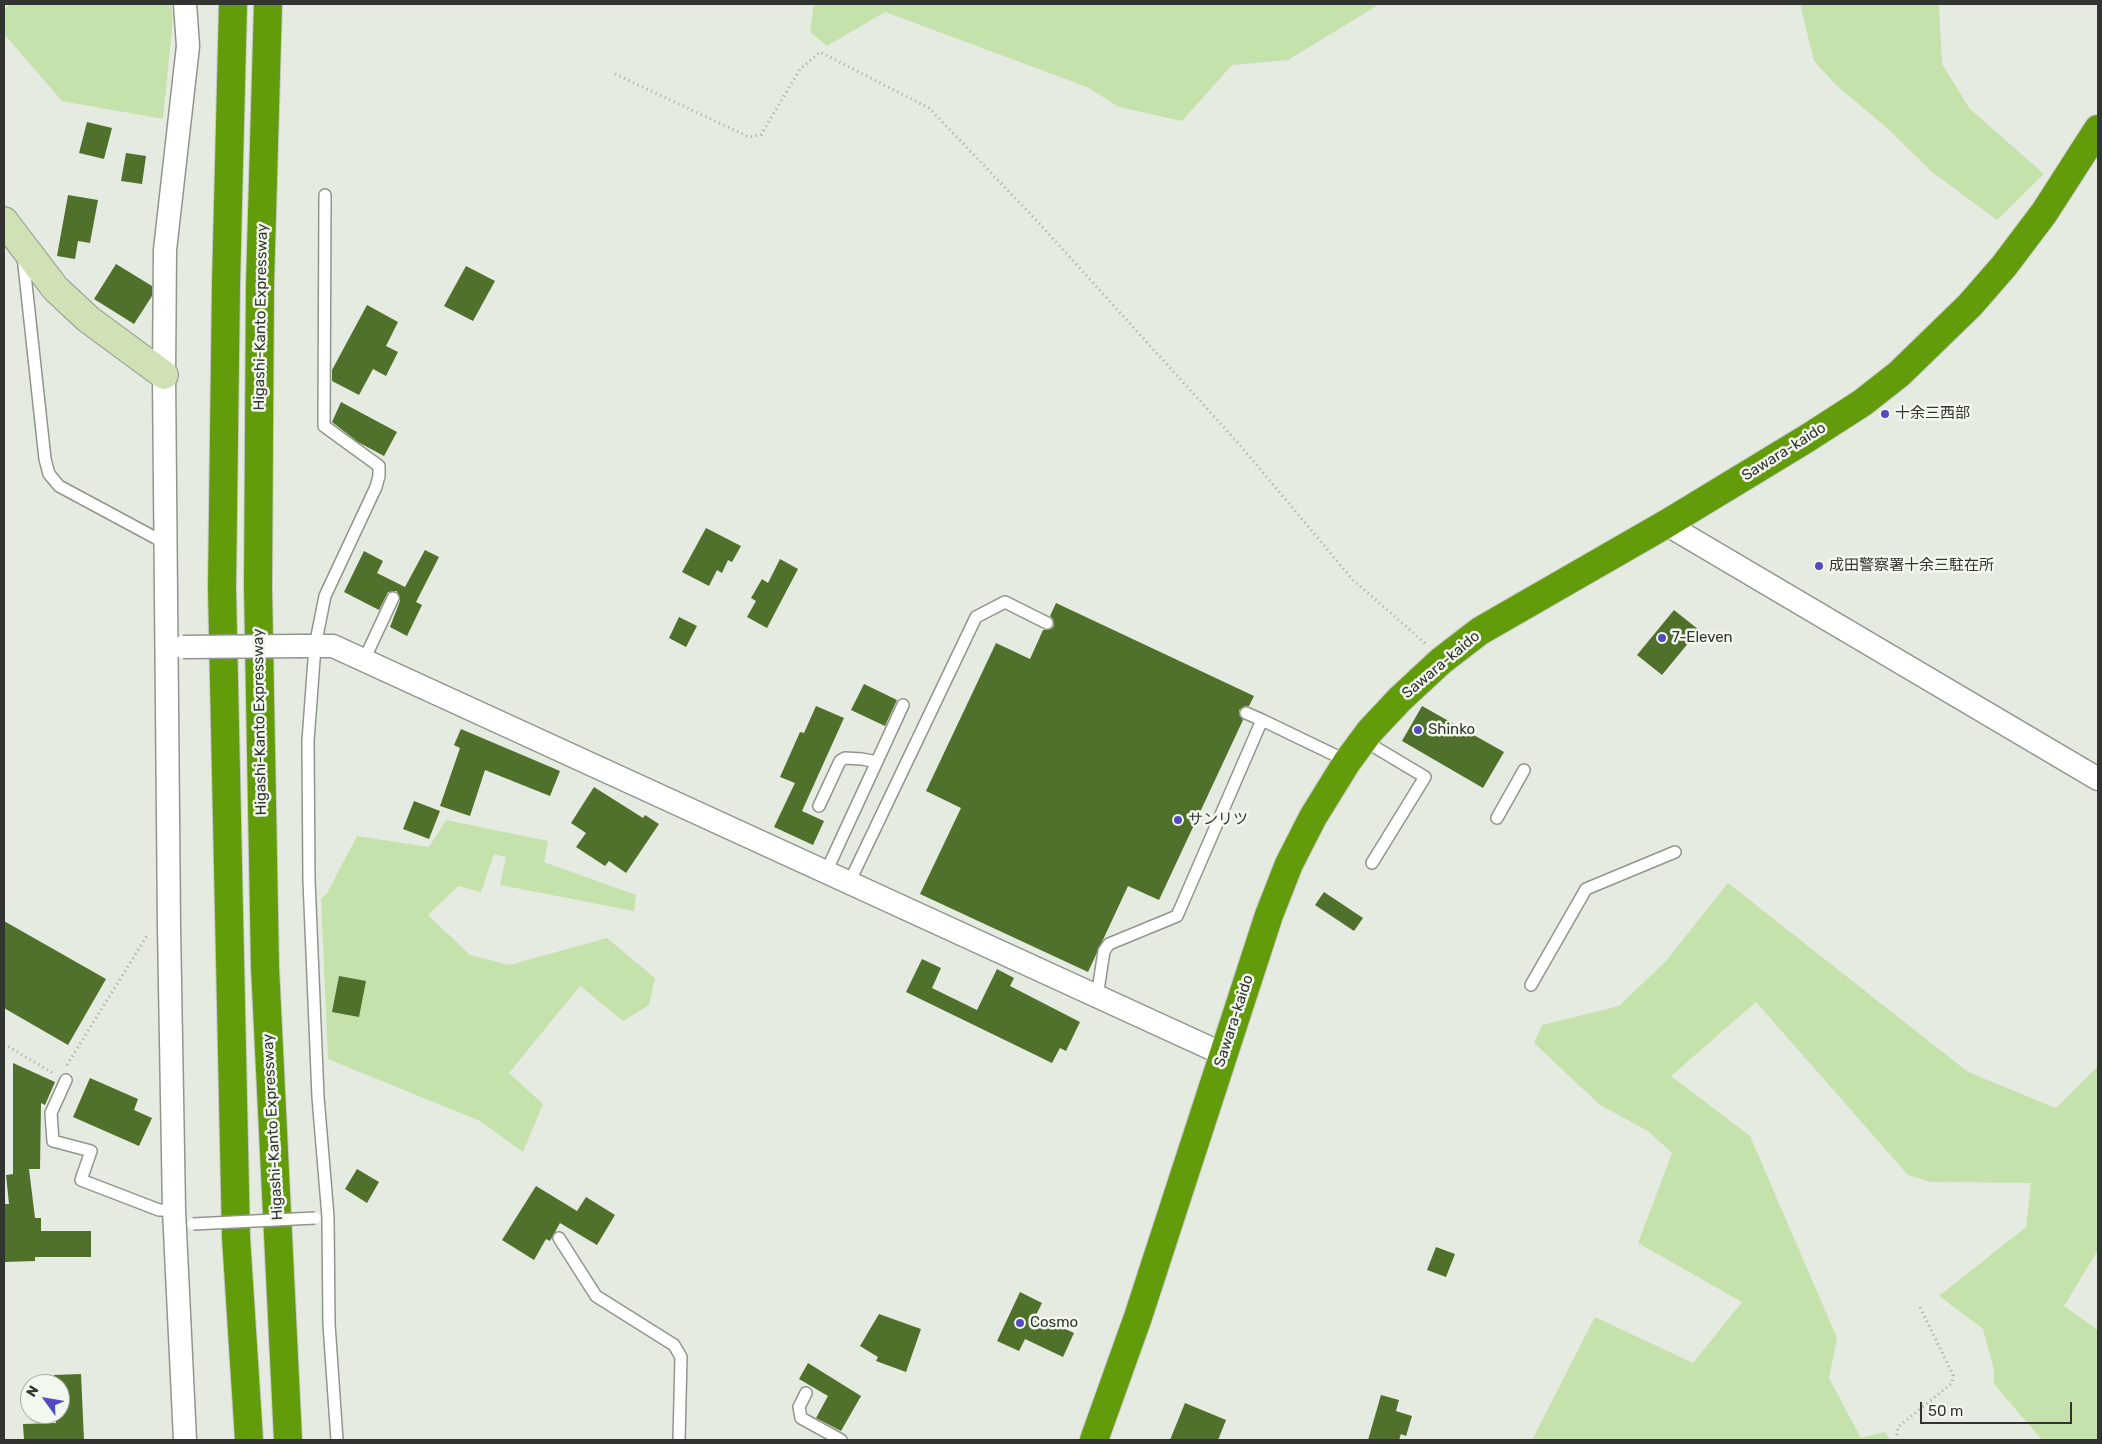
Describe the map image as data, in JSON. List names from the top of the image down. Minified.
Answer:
{"streets":{"highway":["Higashi-Kanto Expressway","Sawara-kaido"]},"places":["十余三西部","成田警察署十余三駐在所","7-Eleven","Shinko","サンリツ","Cosmo"],"scale_bar":"50 m","north":"top left"}
